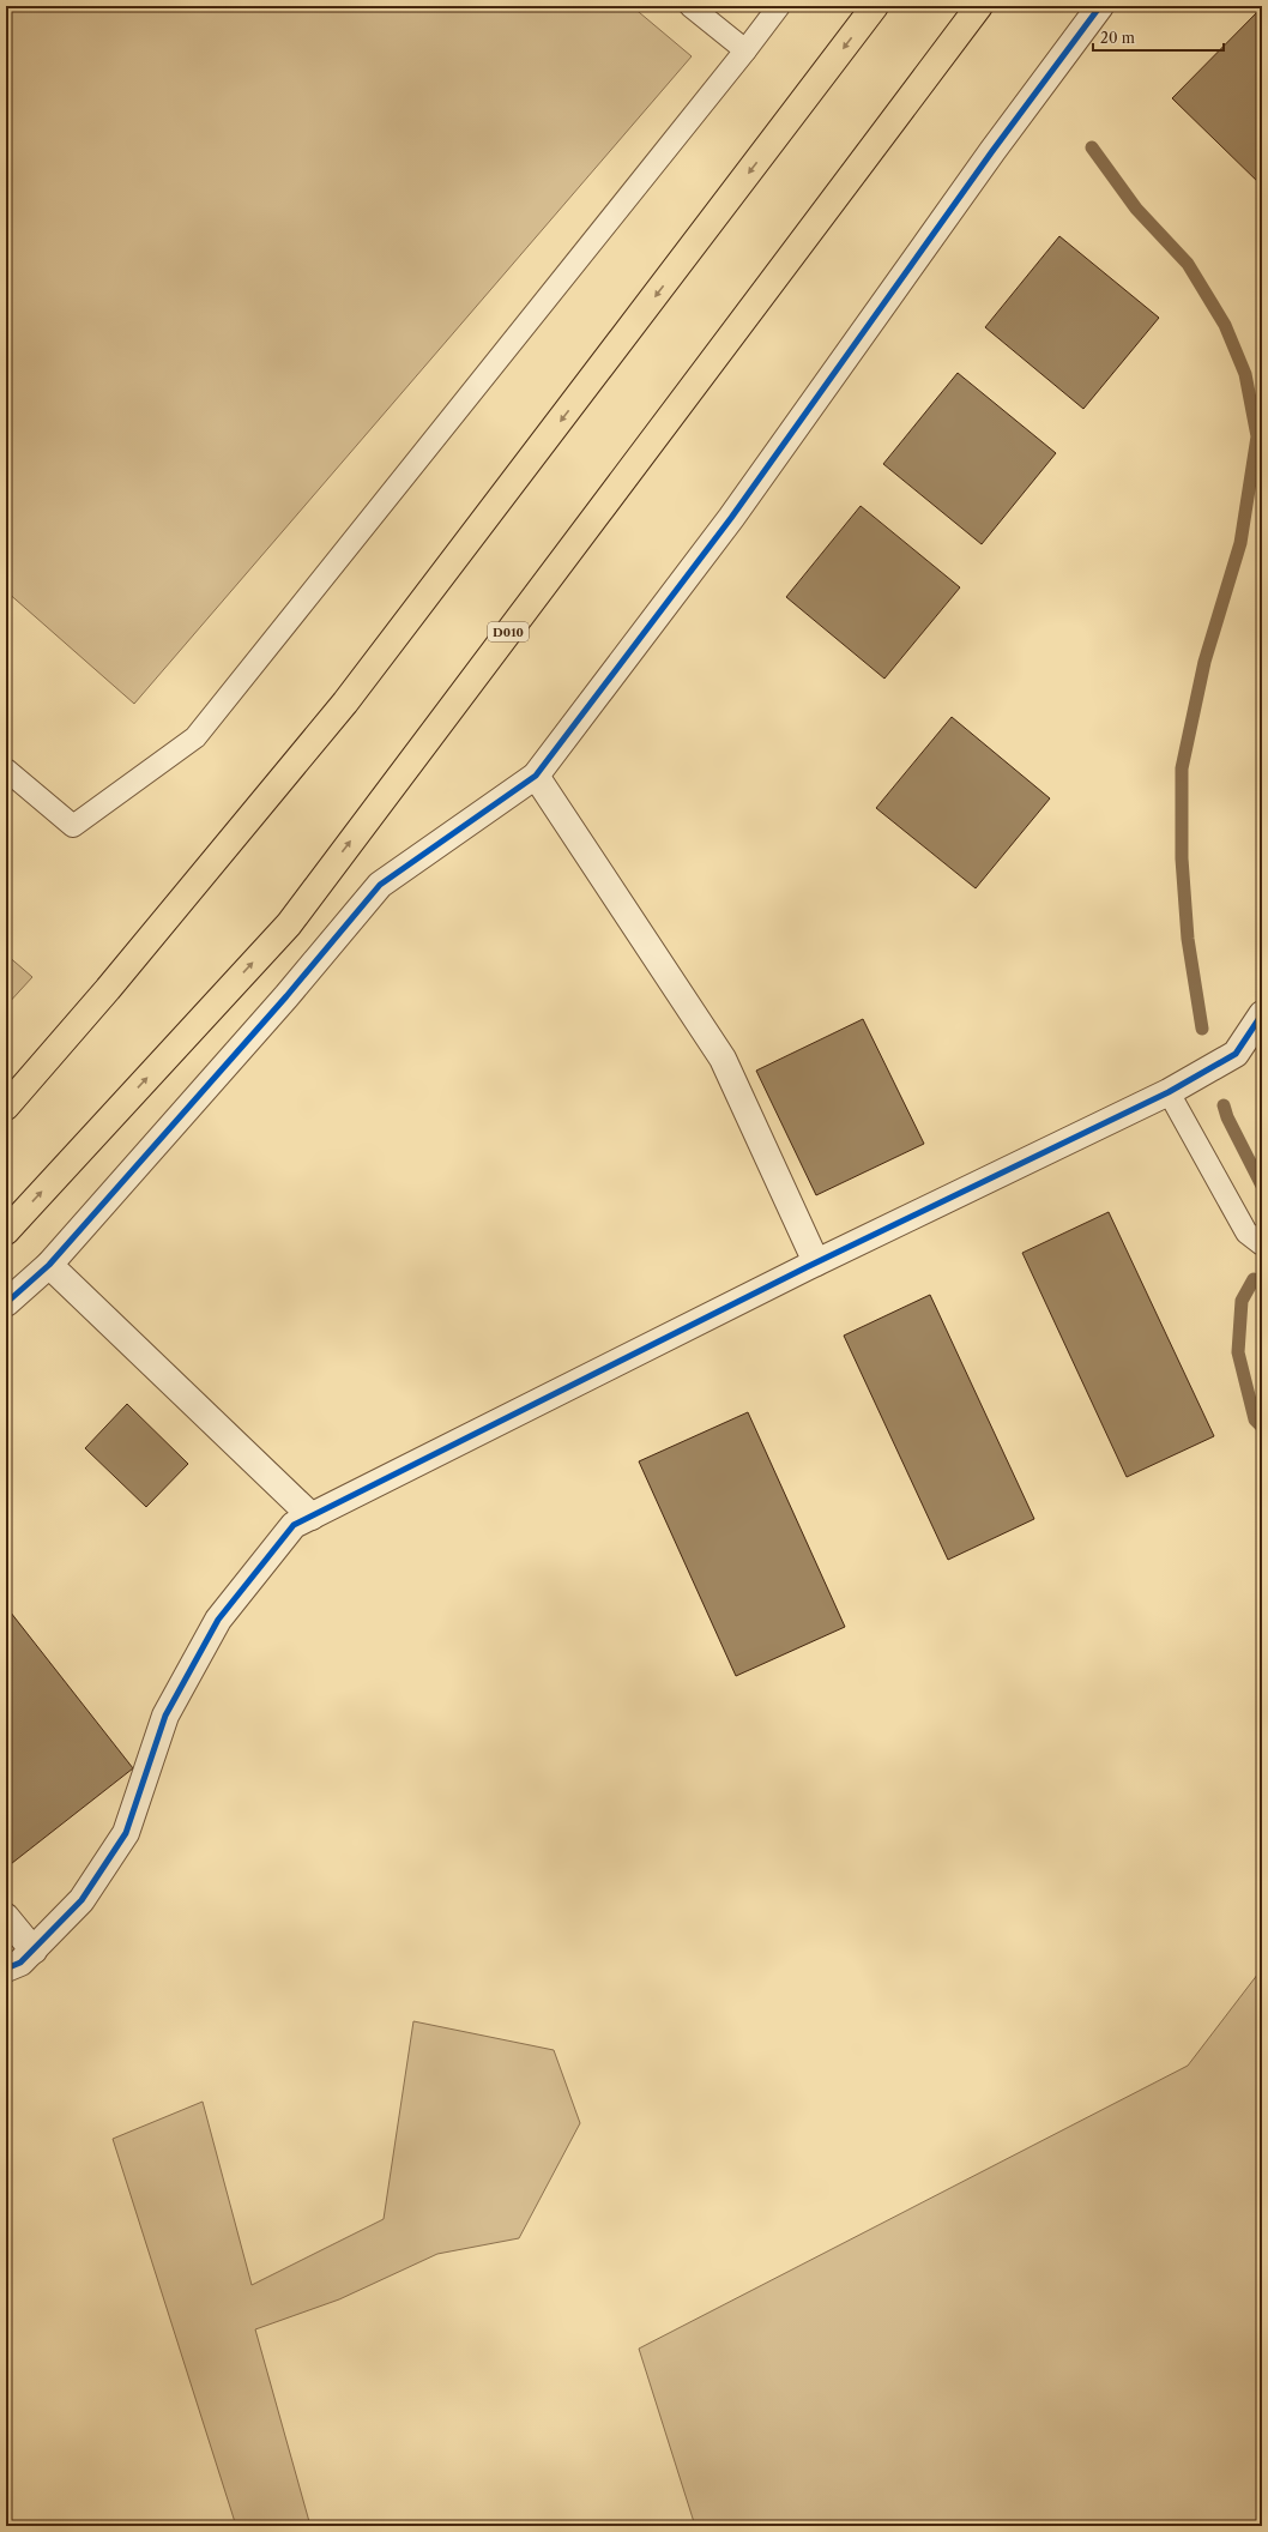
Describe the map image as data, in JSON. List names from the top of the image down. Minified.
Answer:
{"streets":{"highway":["D010"]},"scale_bar":"20 m"}
